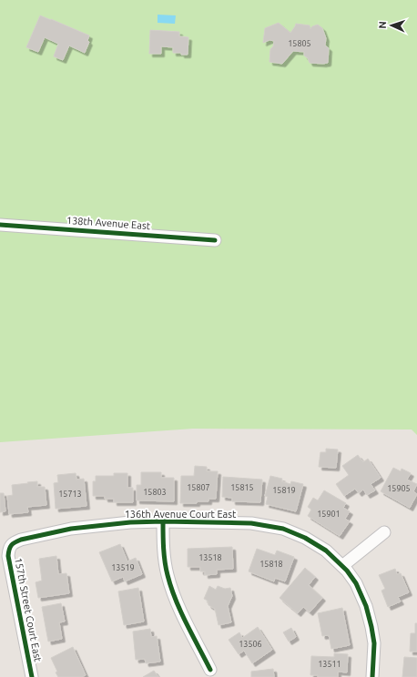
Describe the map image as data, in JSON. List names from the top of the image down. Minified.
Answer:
{"streets":{"street":["138th Avenue East","136th Avenue Court East","157th Street Court East"]},"crossings":[["136th Avenue Court East","157th Street Court East"]],"house_numbers":["15805","15807","15815","15905","15819","15803","15713","15901","13518","15818","13519","13506","13511"],"north":"left"}
